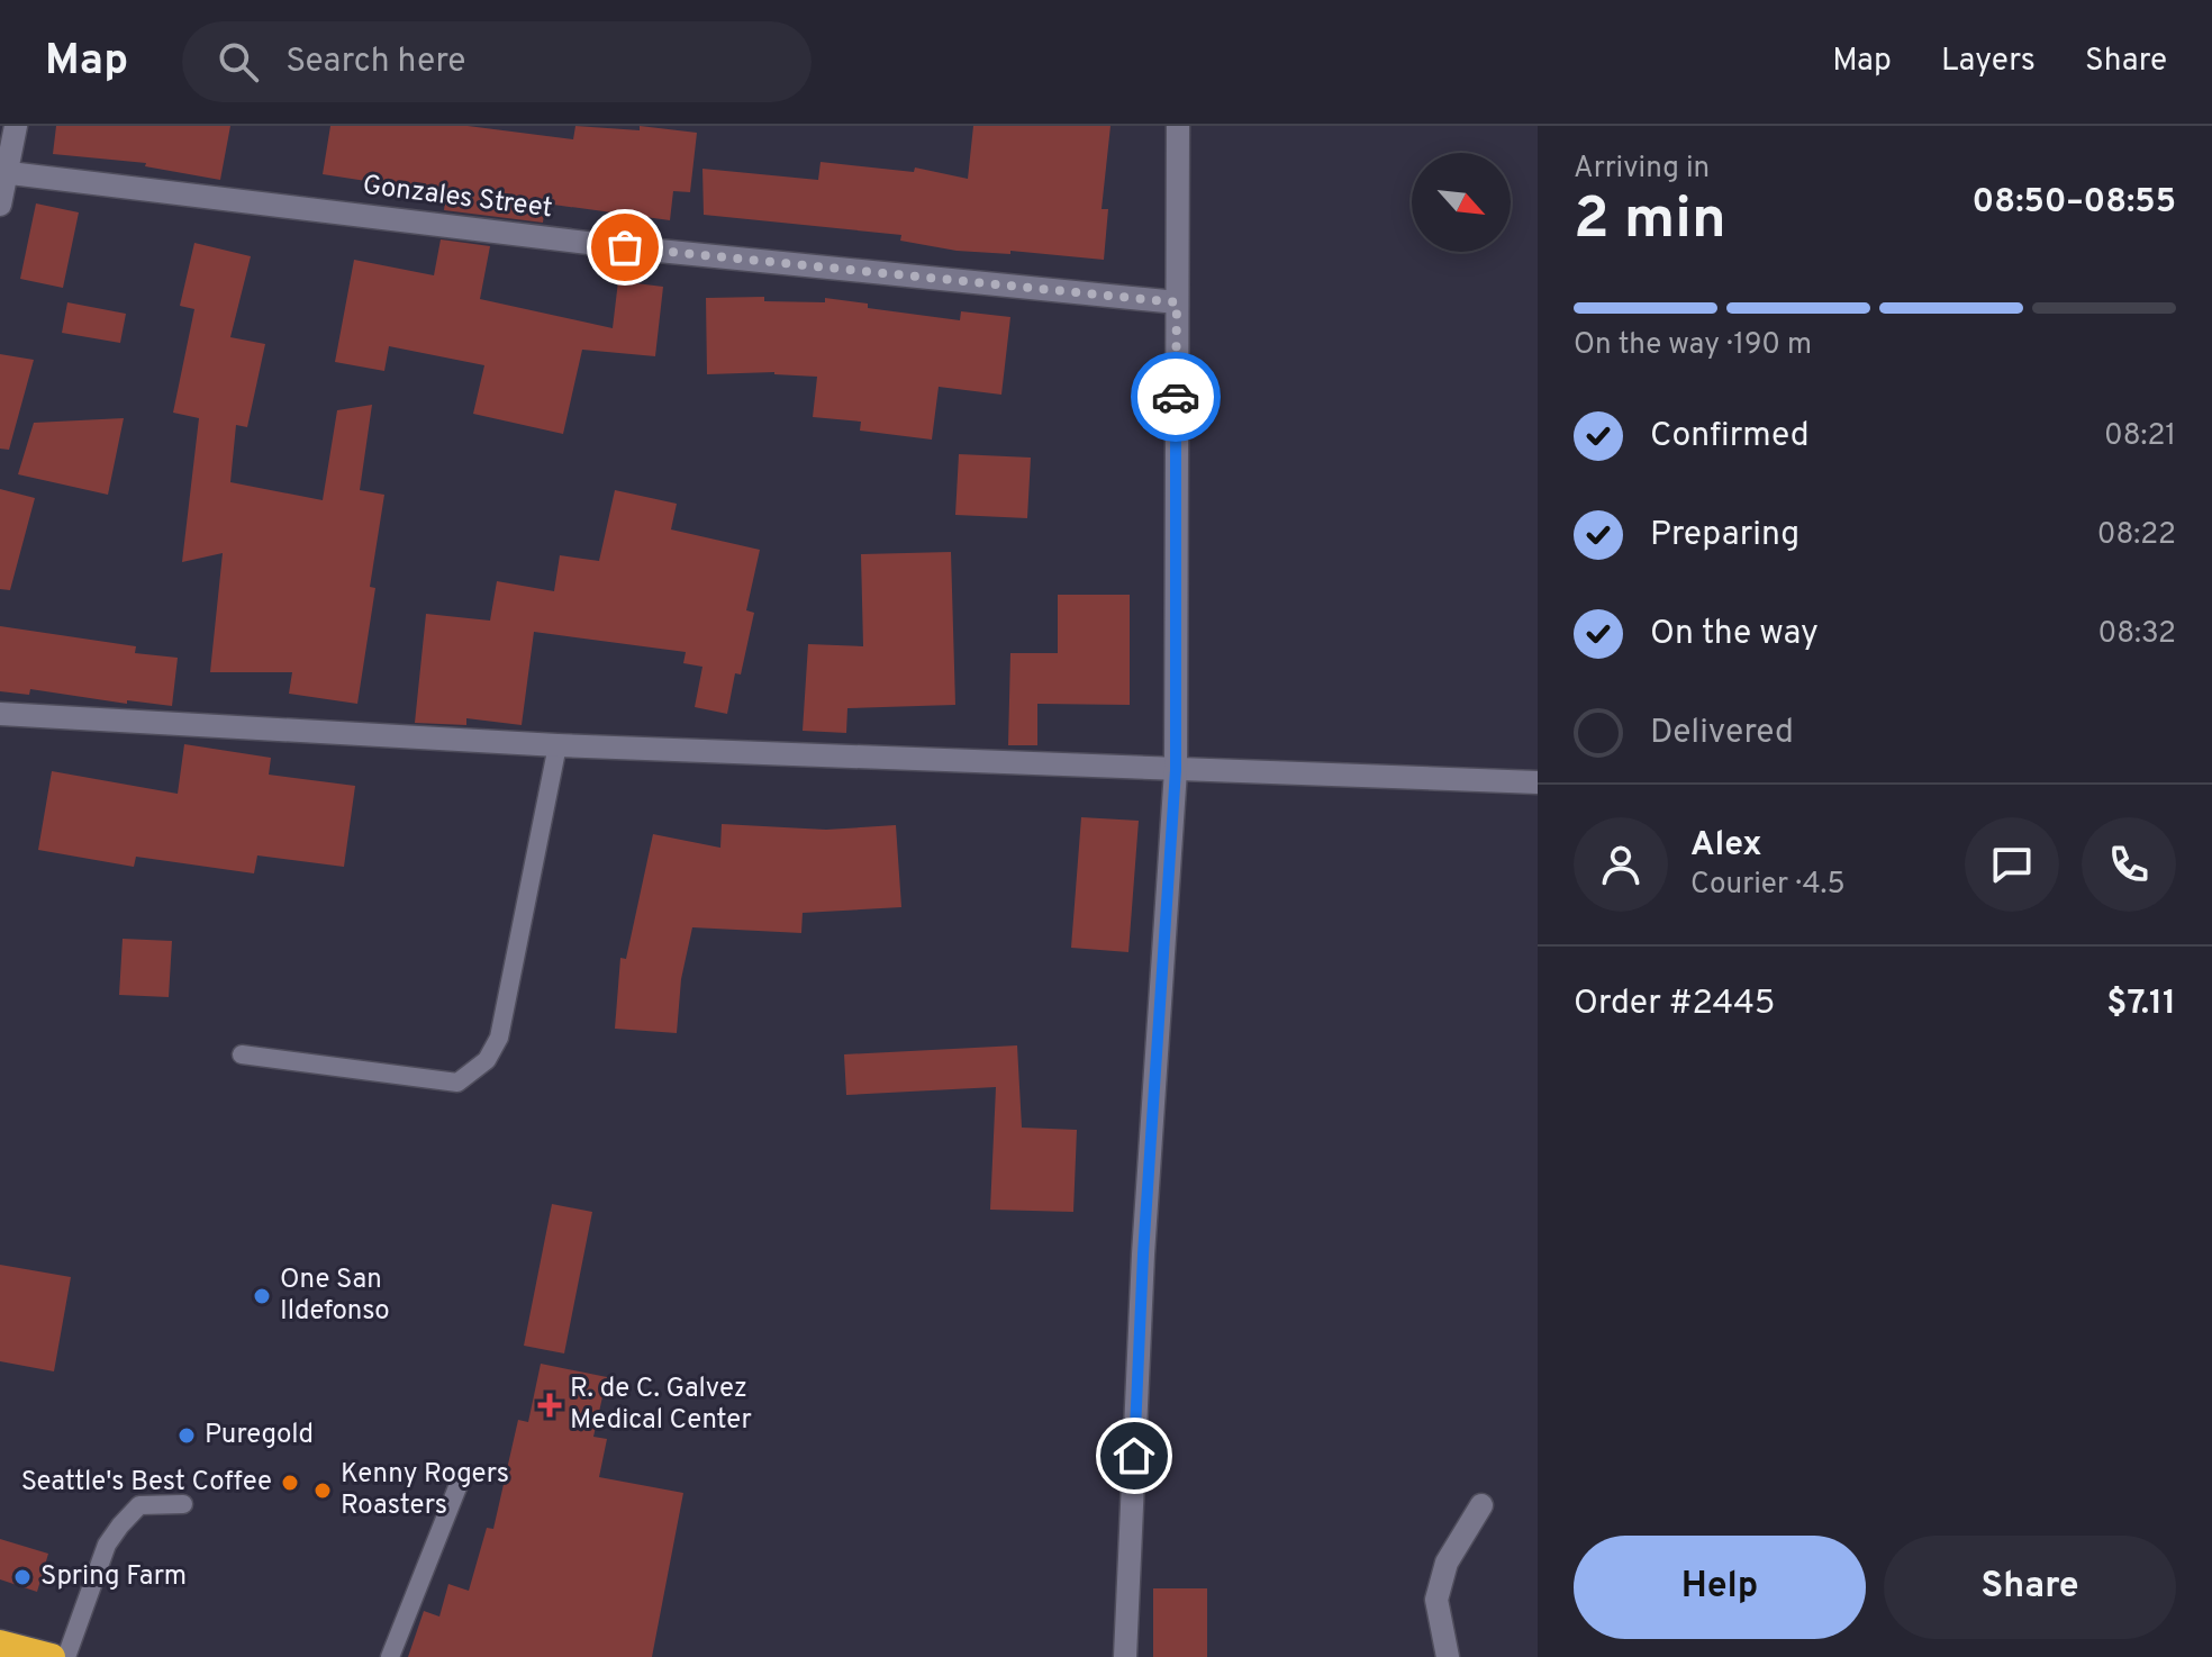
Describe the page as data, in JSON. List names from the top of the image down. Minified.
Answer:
{"streets":{"street":["Gonzales Street"]},"places":{"other":["One San Ildefonso","Puregold","Seattle's Best Coffee","Kenny Rogers Roasters","Spring Farm"],"health":["R. de C. Galvez Medical Center"]},"north":"bottom right","page":{"header":"Map","search":"Search here","nav":["Map","Layers","Share"],"heading":["2 min","Arriving in","08:50–08:55"],"panel":["Alex","Courier · 4.5","Order #2445","$7.11"],"bar":"On the way · 190 m","list":[["Confirmed","08:21"],["Preparing","08:22"],["On the way","08:32"],"Delivered"],"buttons":["Help","Share"]}}
